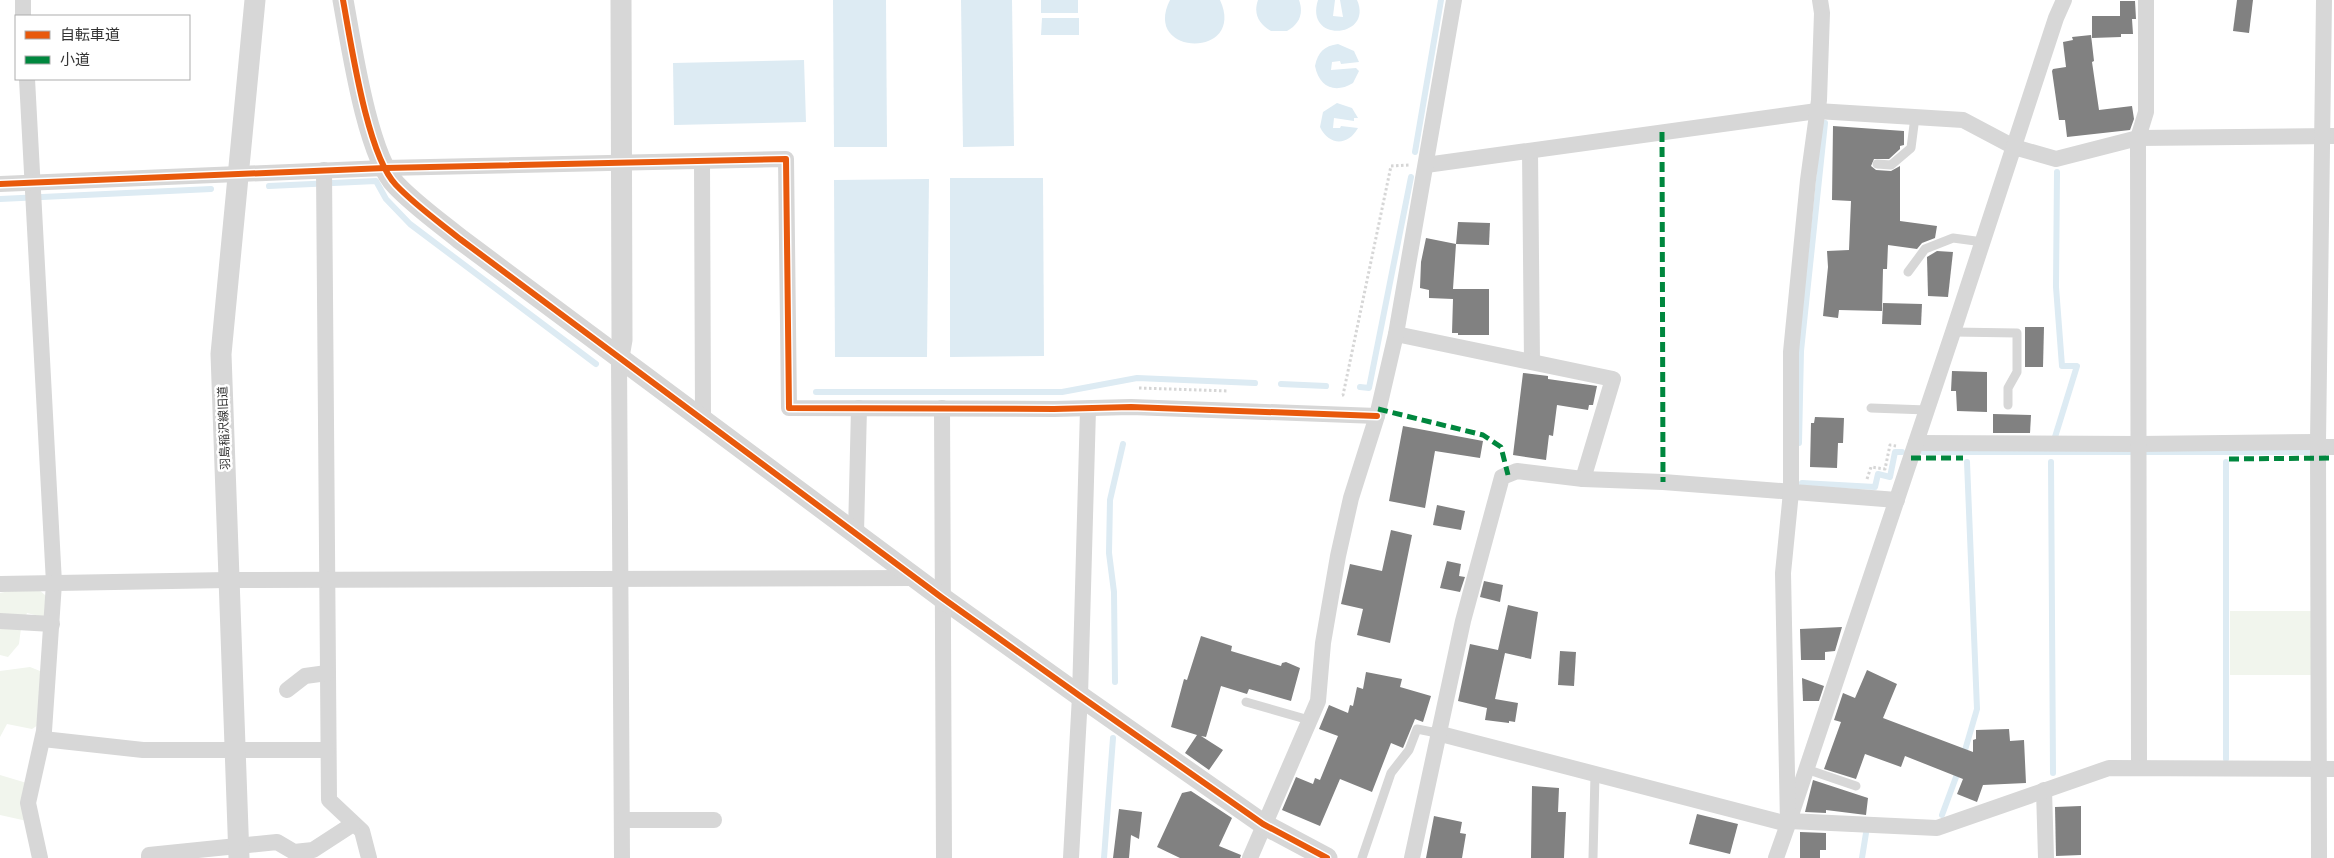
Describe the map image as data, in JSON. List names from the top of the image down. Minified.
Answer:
{"streets":{"street":["羽島稲沢線旧道"]},"legend":["自転車道","小道"]}
